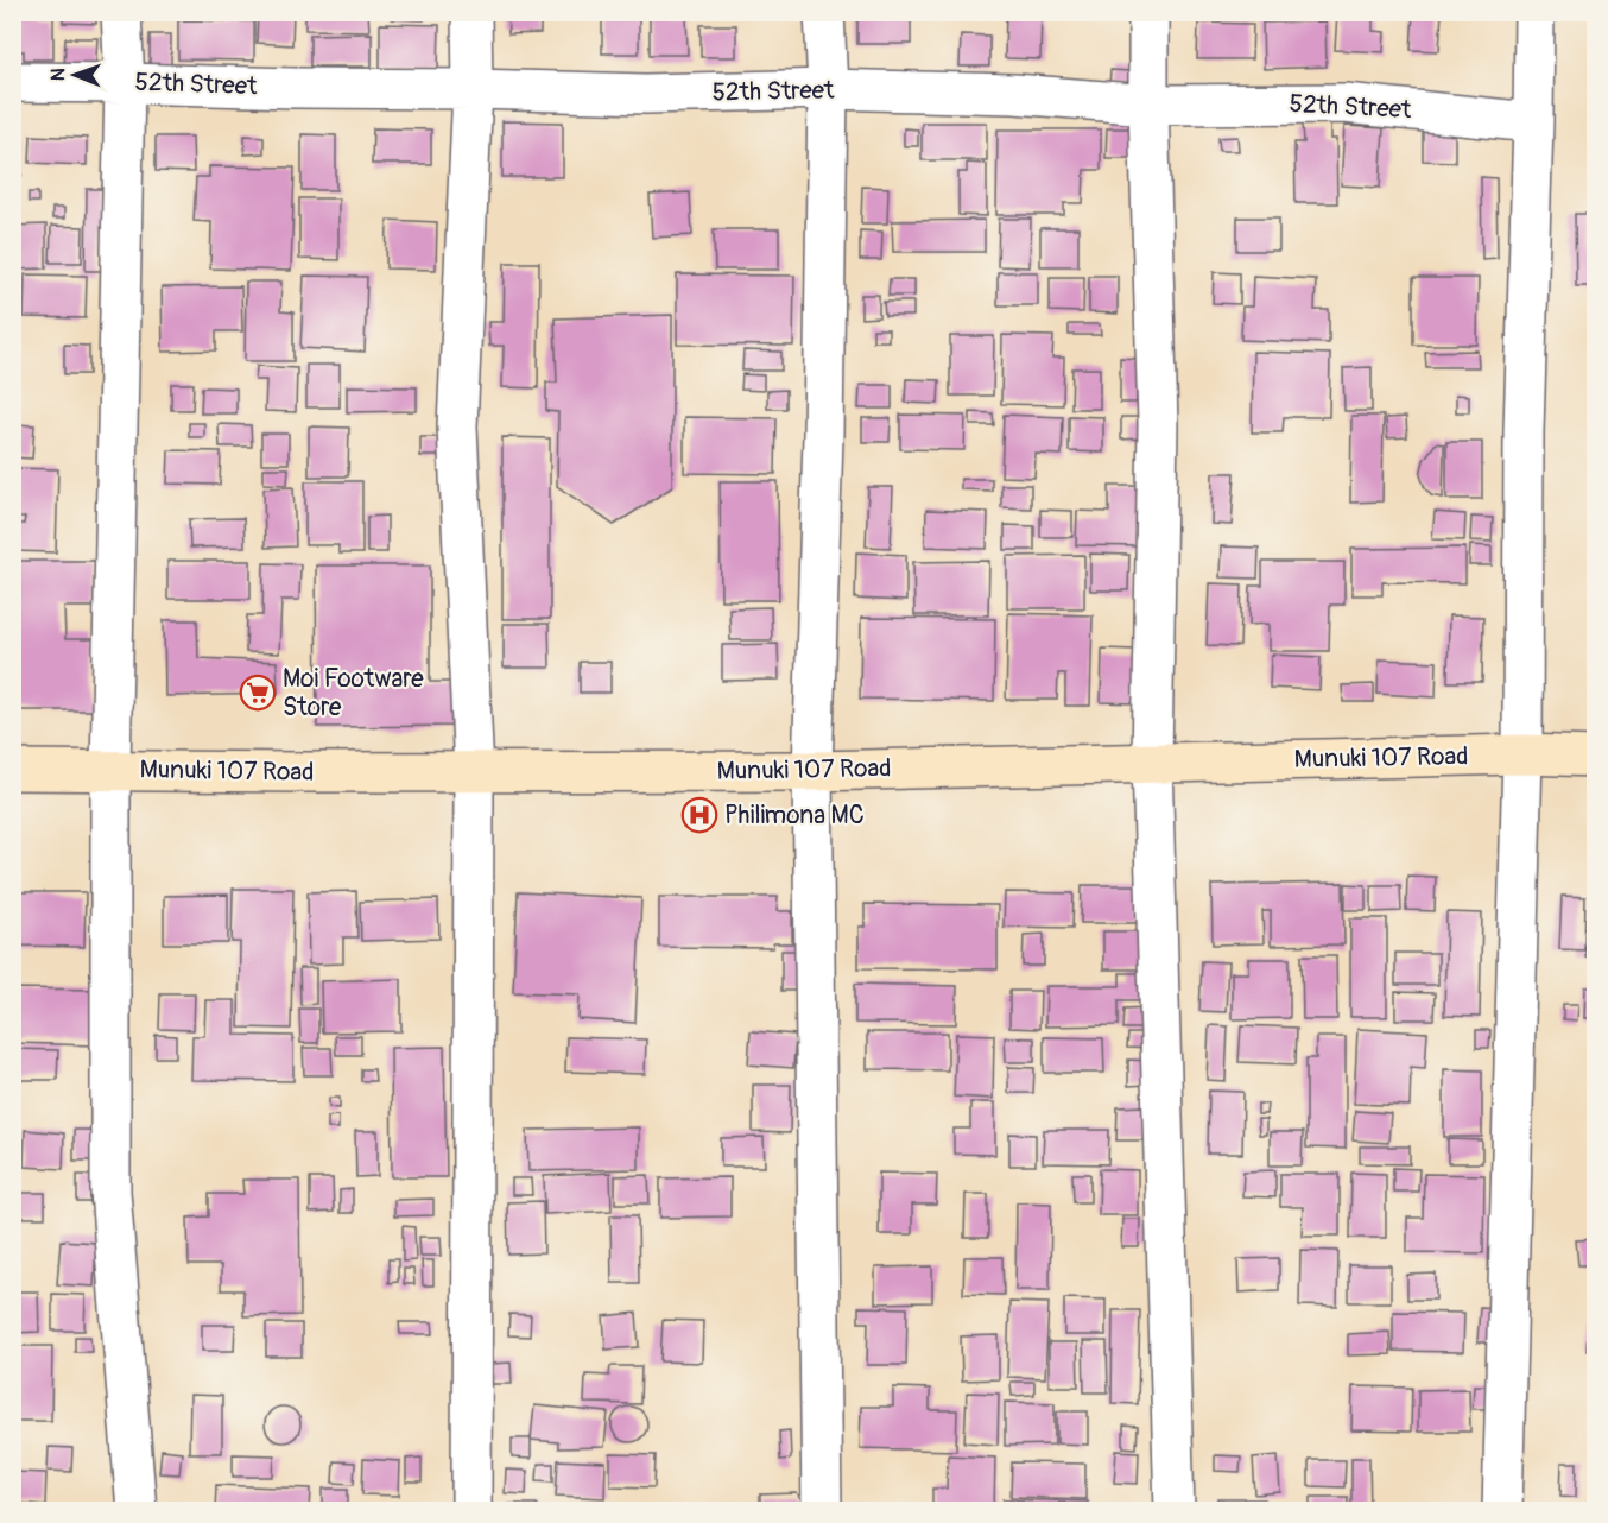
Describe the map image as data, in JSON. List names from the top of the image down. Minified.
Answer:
{"streets":{"main road":["Munuki 107 Road"],"street":["52th Street"]},"places":{"supermarket":["Moi Footware Store"],"hospital":["Philimona MC"]},"north":"left"}
